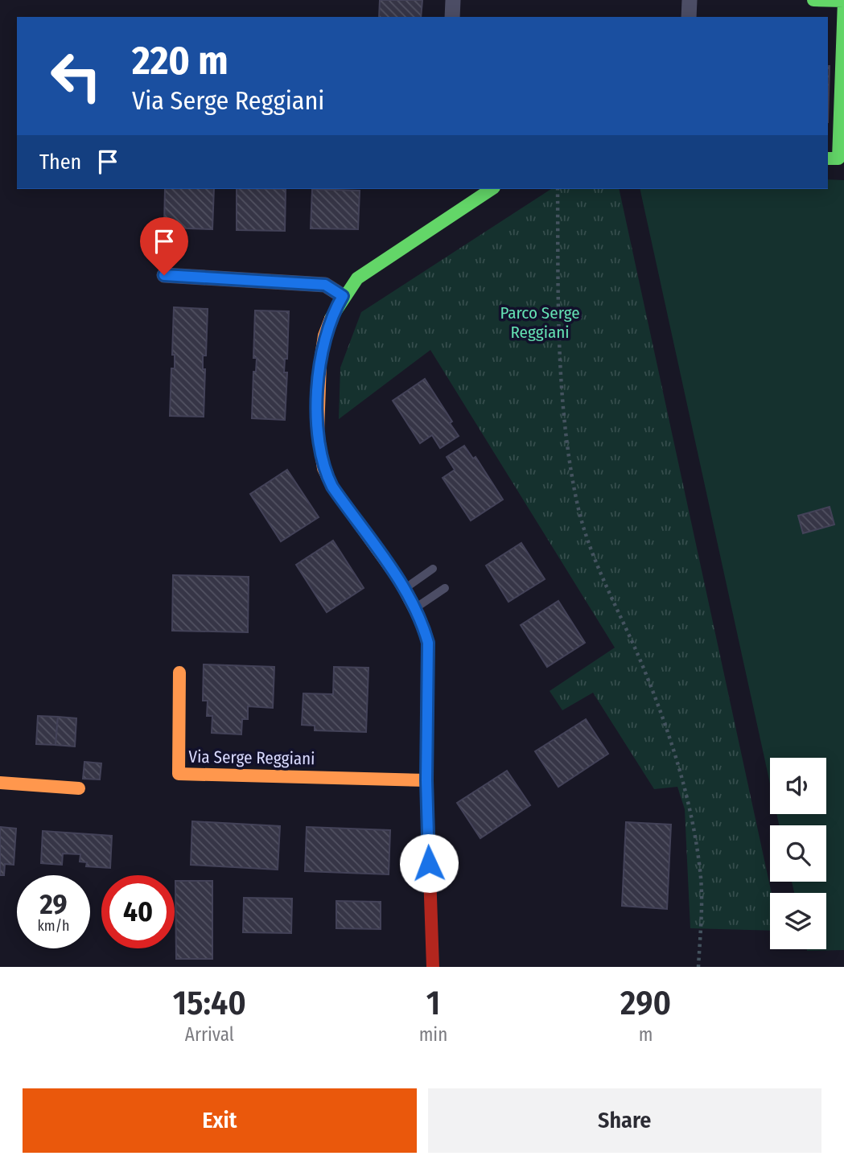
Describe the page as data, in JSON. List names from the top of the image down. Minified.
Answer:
{"streets":{"street":["Via Serge Reggiani"]},"parks":["Parco Serge Reggiani"],"page":{"turn":["220 m","Via Serge Reggiani"],"then":"Then","speed":"29 km/h","limit":"40","eta":["15:40","Arrival","1","min","290","m"],"buttons":["Exit","Share"]}}
